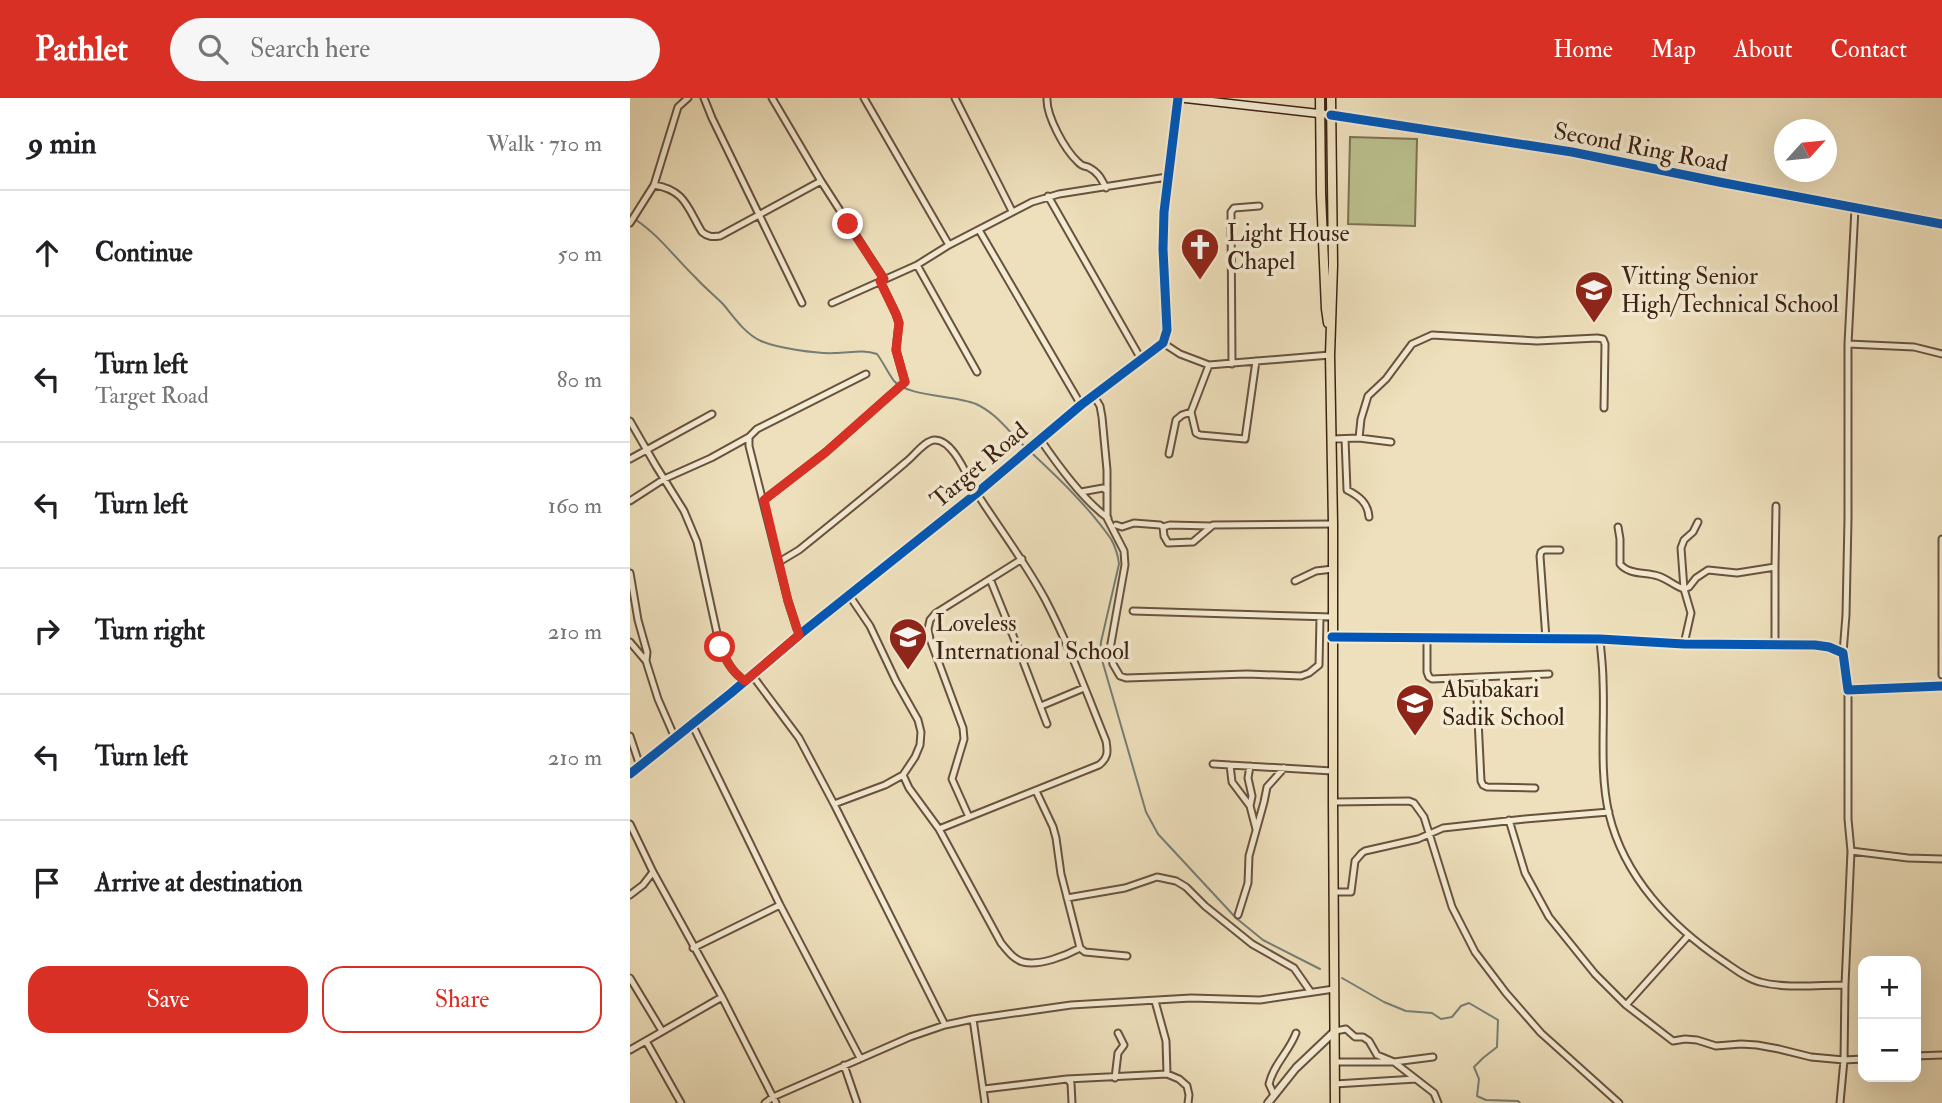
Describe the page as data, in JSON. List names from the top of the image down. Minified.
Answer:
{"streets":{"main road":["Second Ring Road"],"street":["Target Road"]},"places":{"church":["Light House Chapel"],"school or university":["Vitting Senior High/Technical School","Loveless International School","Abubakari Sadik School"]},"north":"top right","page":{"header":"Pathlet","search":"Search here","nav":["Home","Map","About","Contact"],"heading":["9 min","Walk · 710 m"],"list":[["Continue","50 m"],["Turn left","Target Road","80 m"],["Turn left","160 m"],["Turn right","210 m"],["Turn left","210 m"],"Arrive at destination"],"buttons":["Save","Share"],"map_buttons":["+","−"]}}
